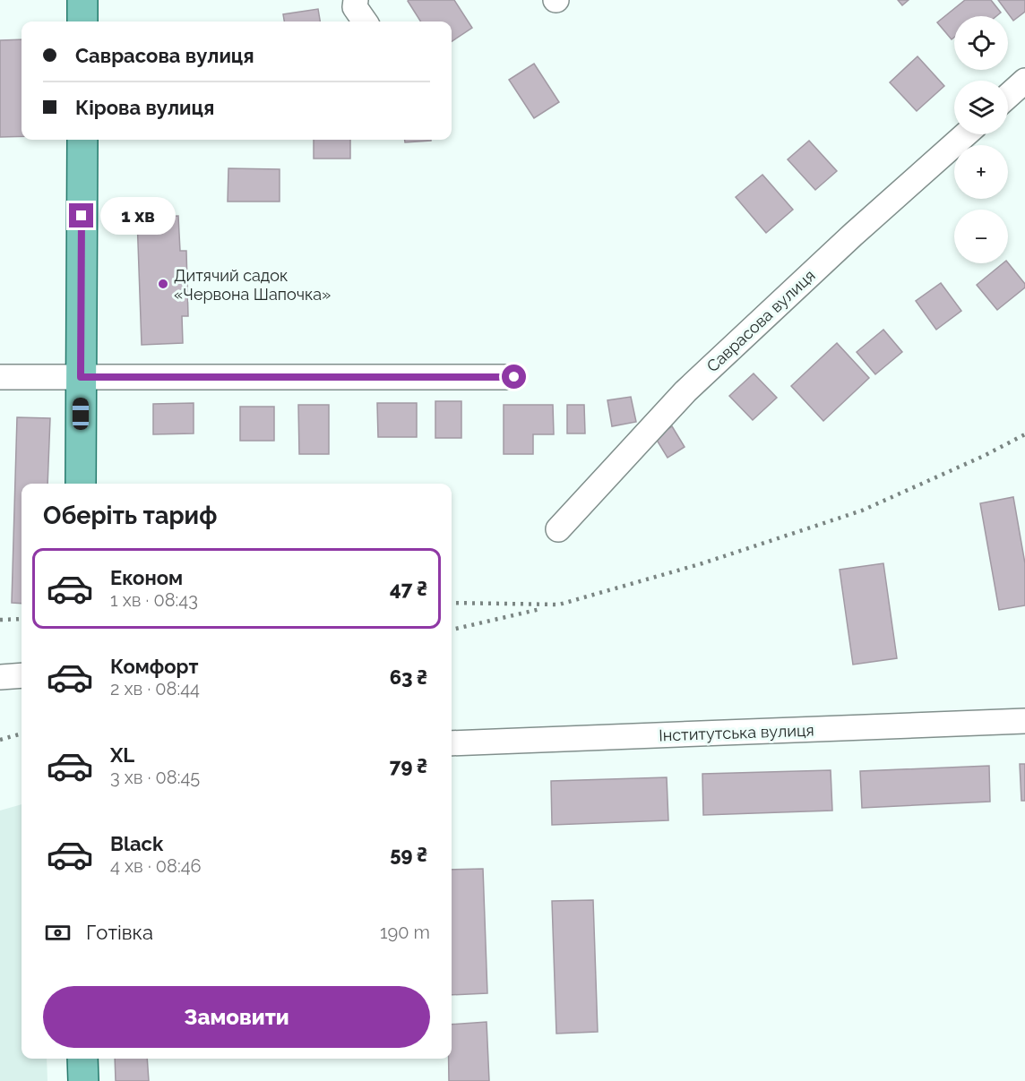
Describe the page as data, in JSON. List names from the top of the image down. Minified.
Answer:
{"streets":{"street":["Саврасова вулиця","Інститутська вулиця"]},"places":["Дитячий садок «Червона Шапочка»"],"page":{"map_buttons":["+","−"],"banner":["Саврасова вулиця","Кірова вулиця"],"bubble":"1 хв","heading":"Оберіть тариф","list":[{"name":"Економ","note":"1 хв · 08:43","value":"47 ₴"},{"name":"Комфорт","note":"2 хв · 08:44","value":"63 ₴"},{"name":"XL","note":"3 хв · 08:45","value":"79 ₴"},{"name":"Black","note":"4 хв · 08:46","value":"59 ₴"}],"pay":["Готівка","190 m"],"buttons":"Замовити"}}
